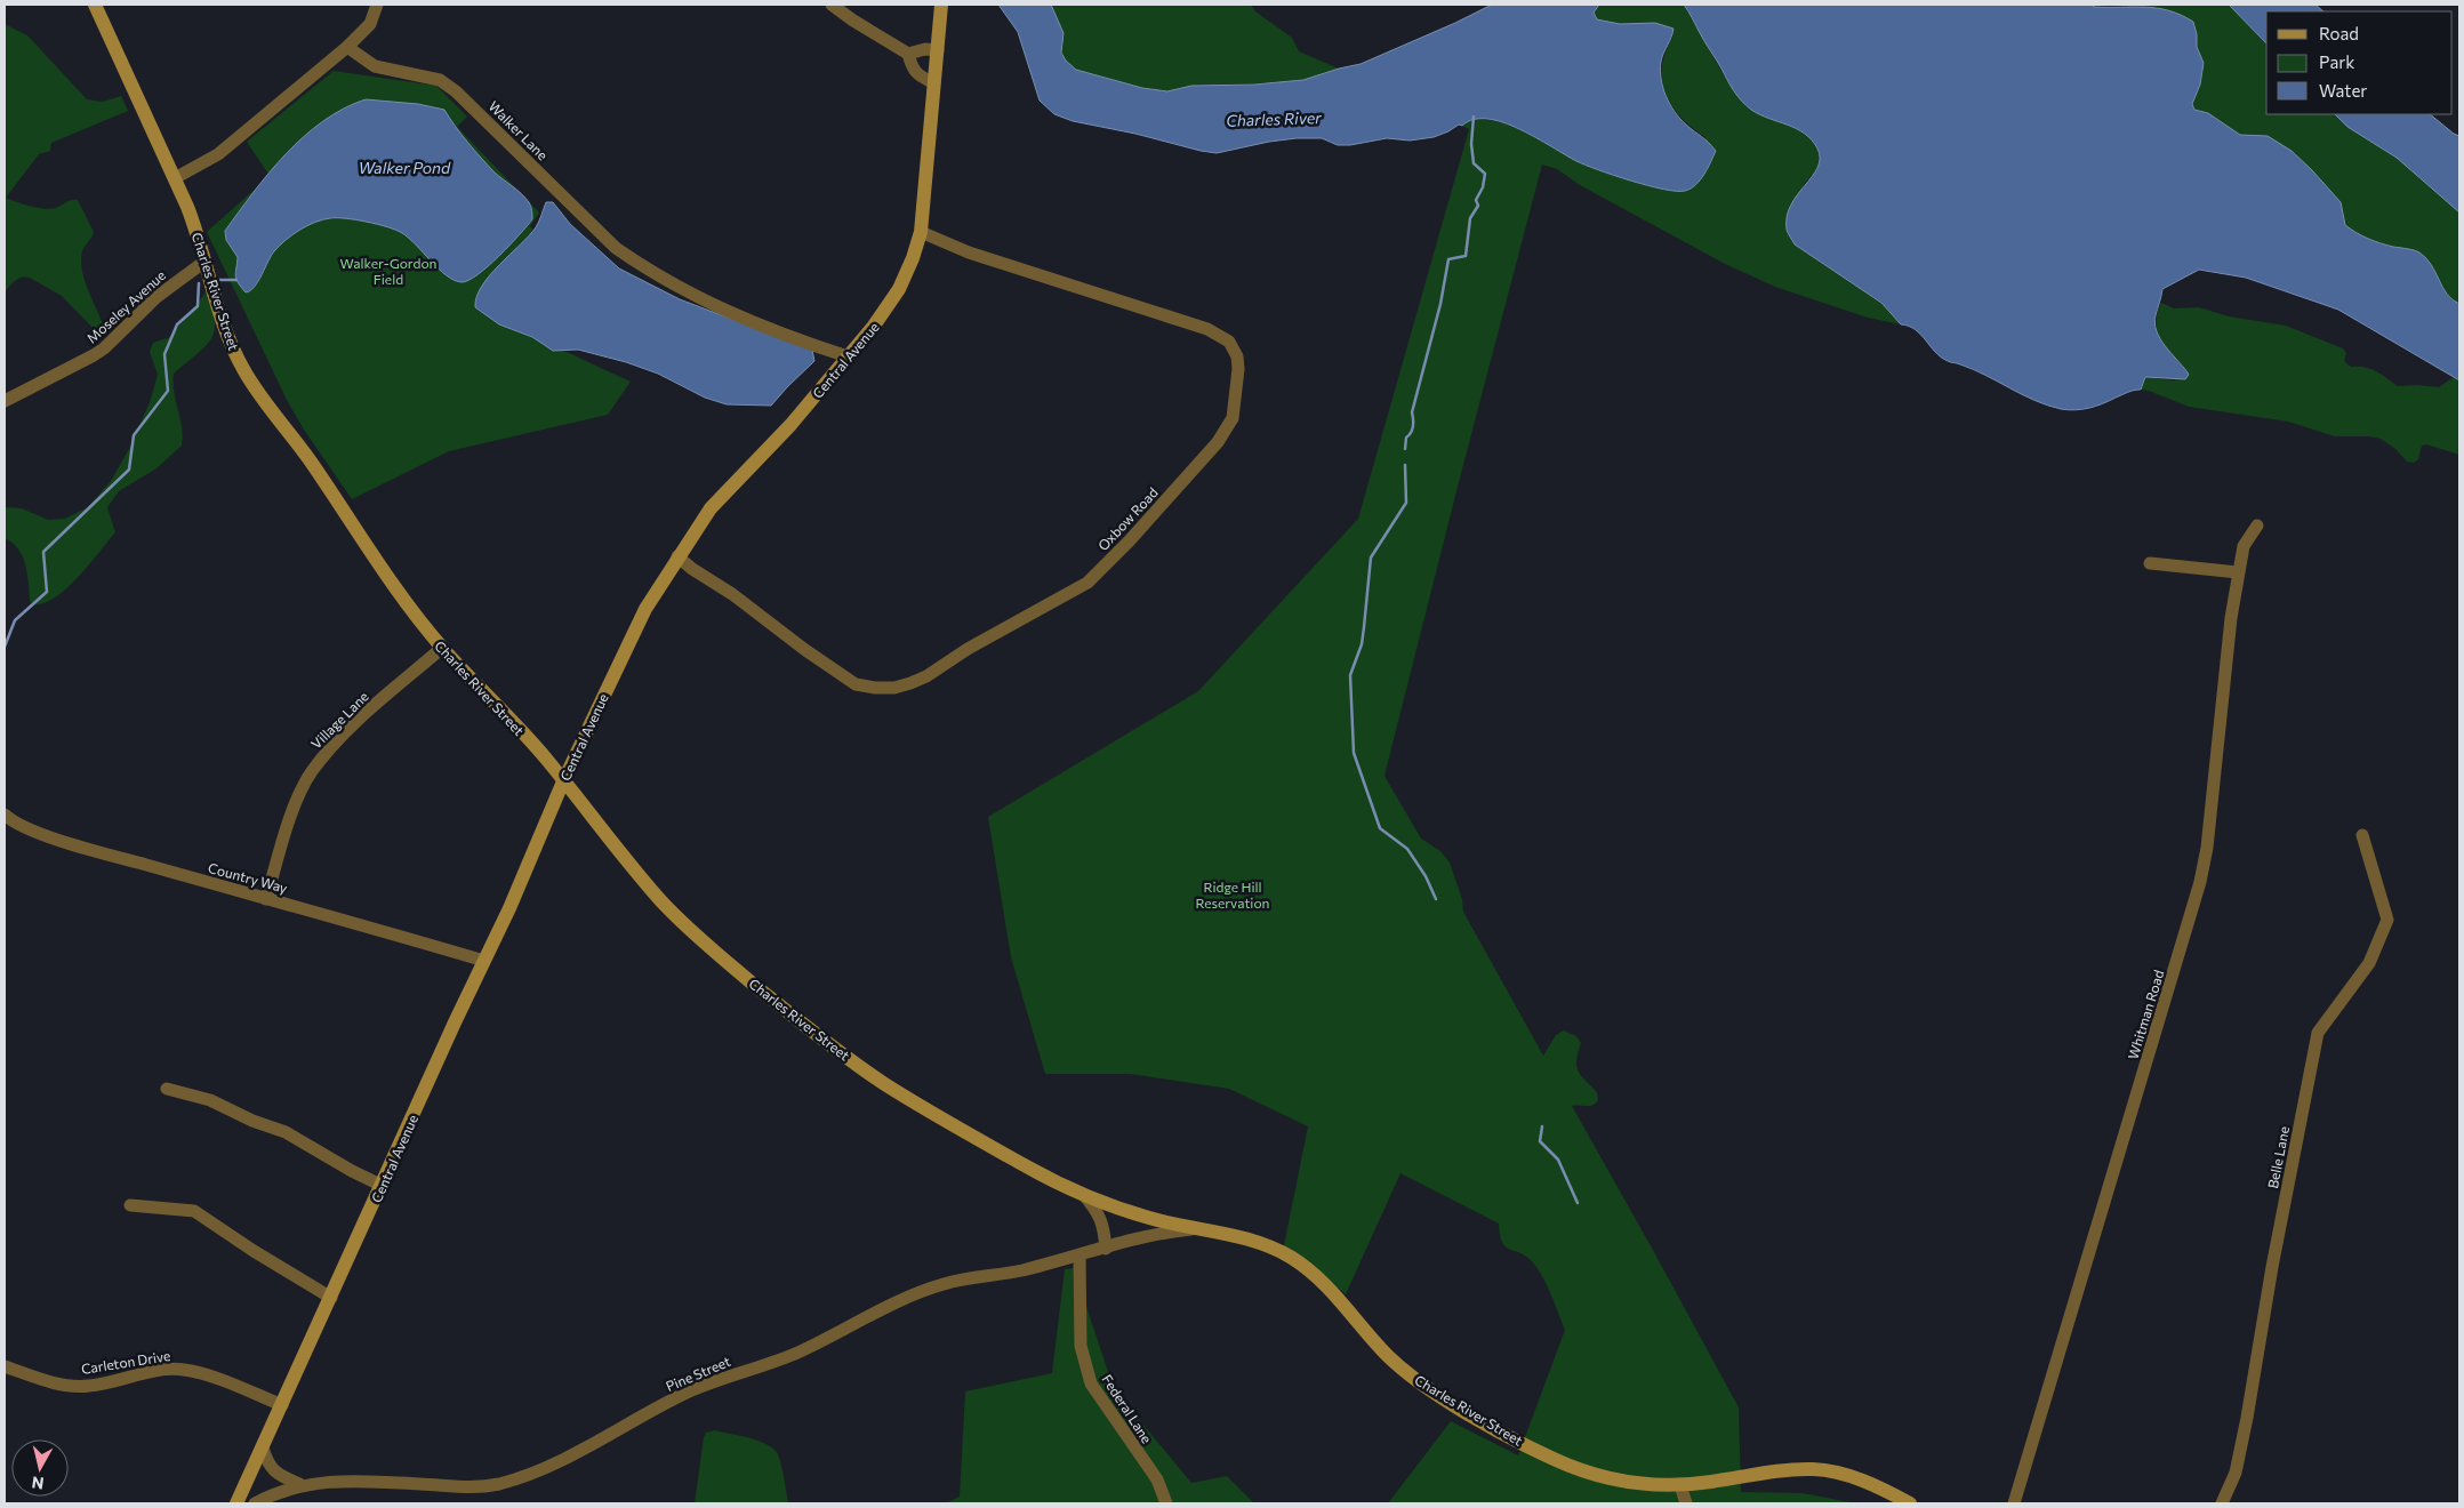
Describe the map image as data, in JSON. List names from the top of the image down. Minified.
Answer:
{"streets":{"street":["Walker Lane","Charles River Street","Moseley Avenue","Central Avenue","Oxbow Road","Village Lane","Country Way","Whitman Road","Belle Lane","Carleton Drive","Pine Street","Federal Lane"]},"crossings":[["Walker Lane","Central Avenue"],["Charles River Street","Moseley Avenue"],["Charles River Street","Central Avenue"],["Charles River Street","Village Lane"],["Charles River Street","Pine Street"],["Central Avenue","Oxbow Road"],["Central Avenue","Country Way"],["Central Avenue","Carleton Drive"],["Village Lane","Country Way"],["Pine Street","Federal Lane"]],"water":["Charles River","Walker Pond"],"parks":["Walker-Gordon Field","Ridge Hill Reservation"],"legend":["Road","Park","Water"],"north":"bottom"}
